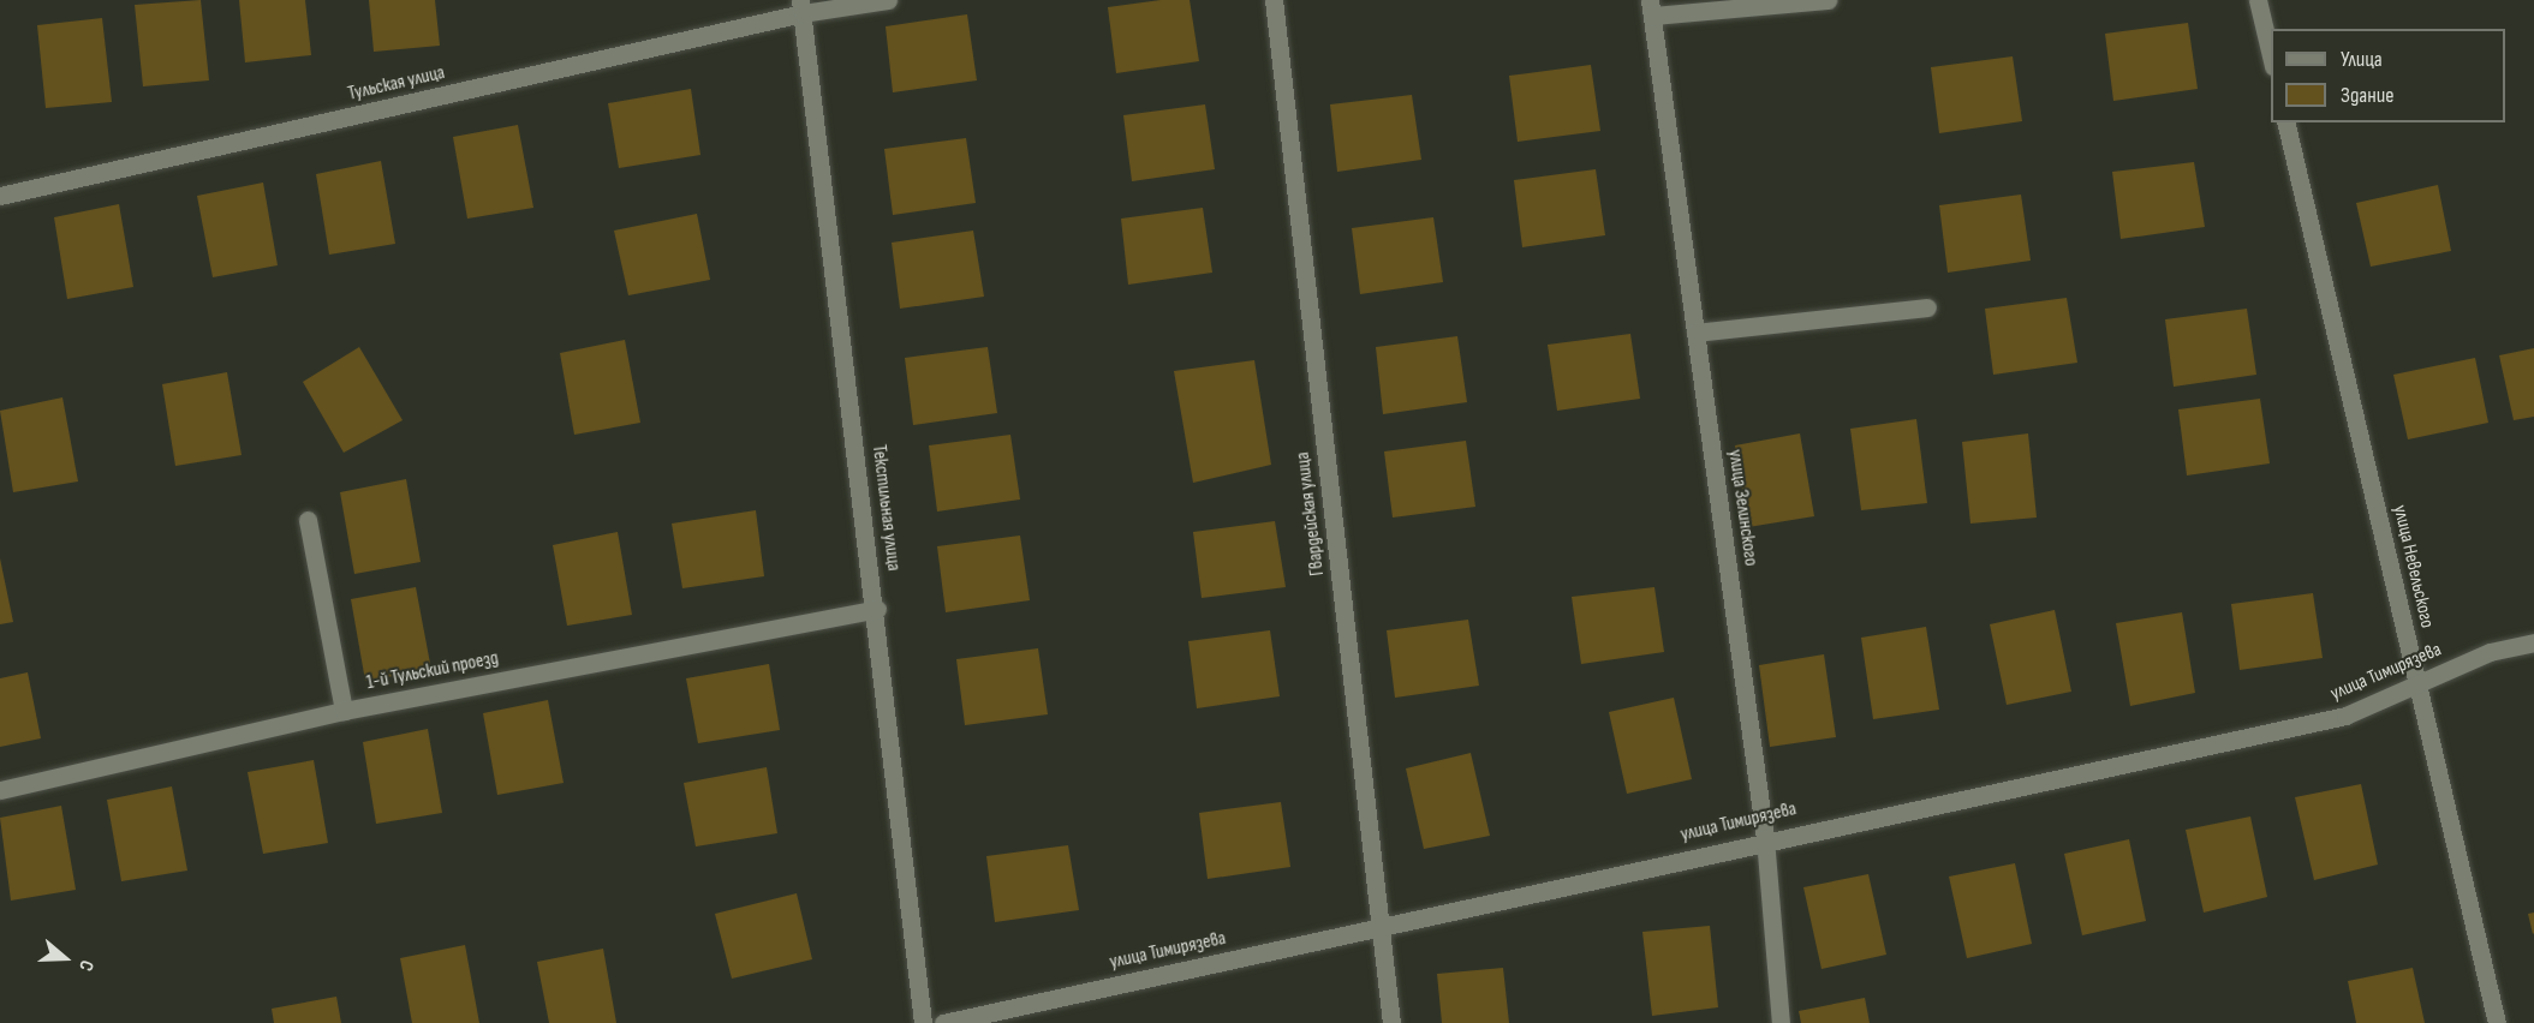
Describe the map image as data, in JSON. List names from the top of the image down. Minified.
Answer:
{"streets":{"street":["Тульская улица","Текстильная улица","улица Зелинского","Гвардейская улица","улица Невельского","1-й Тульский проезд","улица Тимирязева"]},"crossings":[["Тульская улица","Текстильная улица"],["Текстильная улица","1-й Тульский проезд"],["улица Зелинского","улица Тимирязева"],["Гвардейская улица","улица Тимирязева"],["улица Невельского","улица Тимирязева"]],"legend":["Улица","Здание"],"north":"right"}
